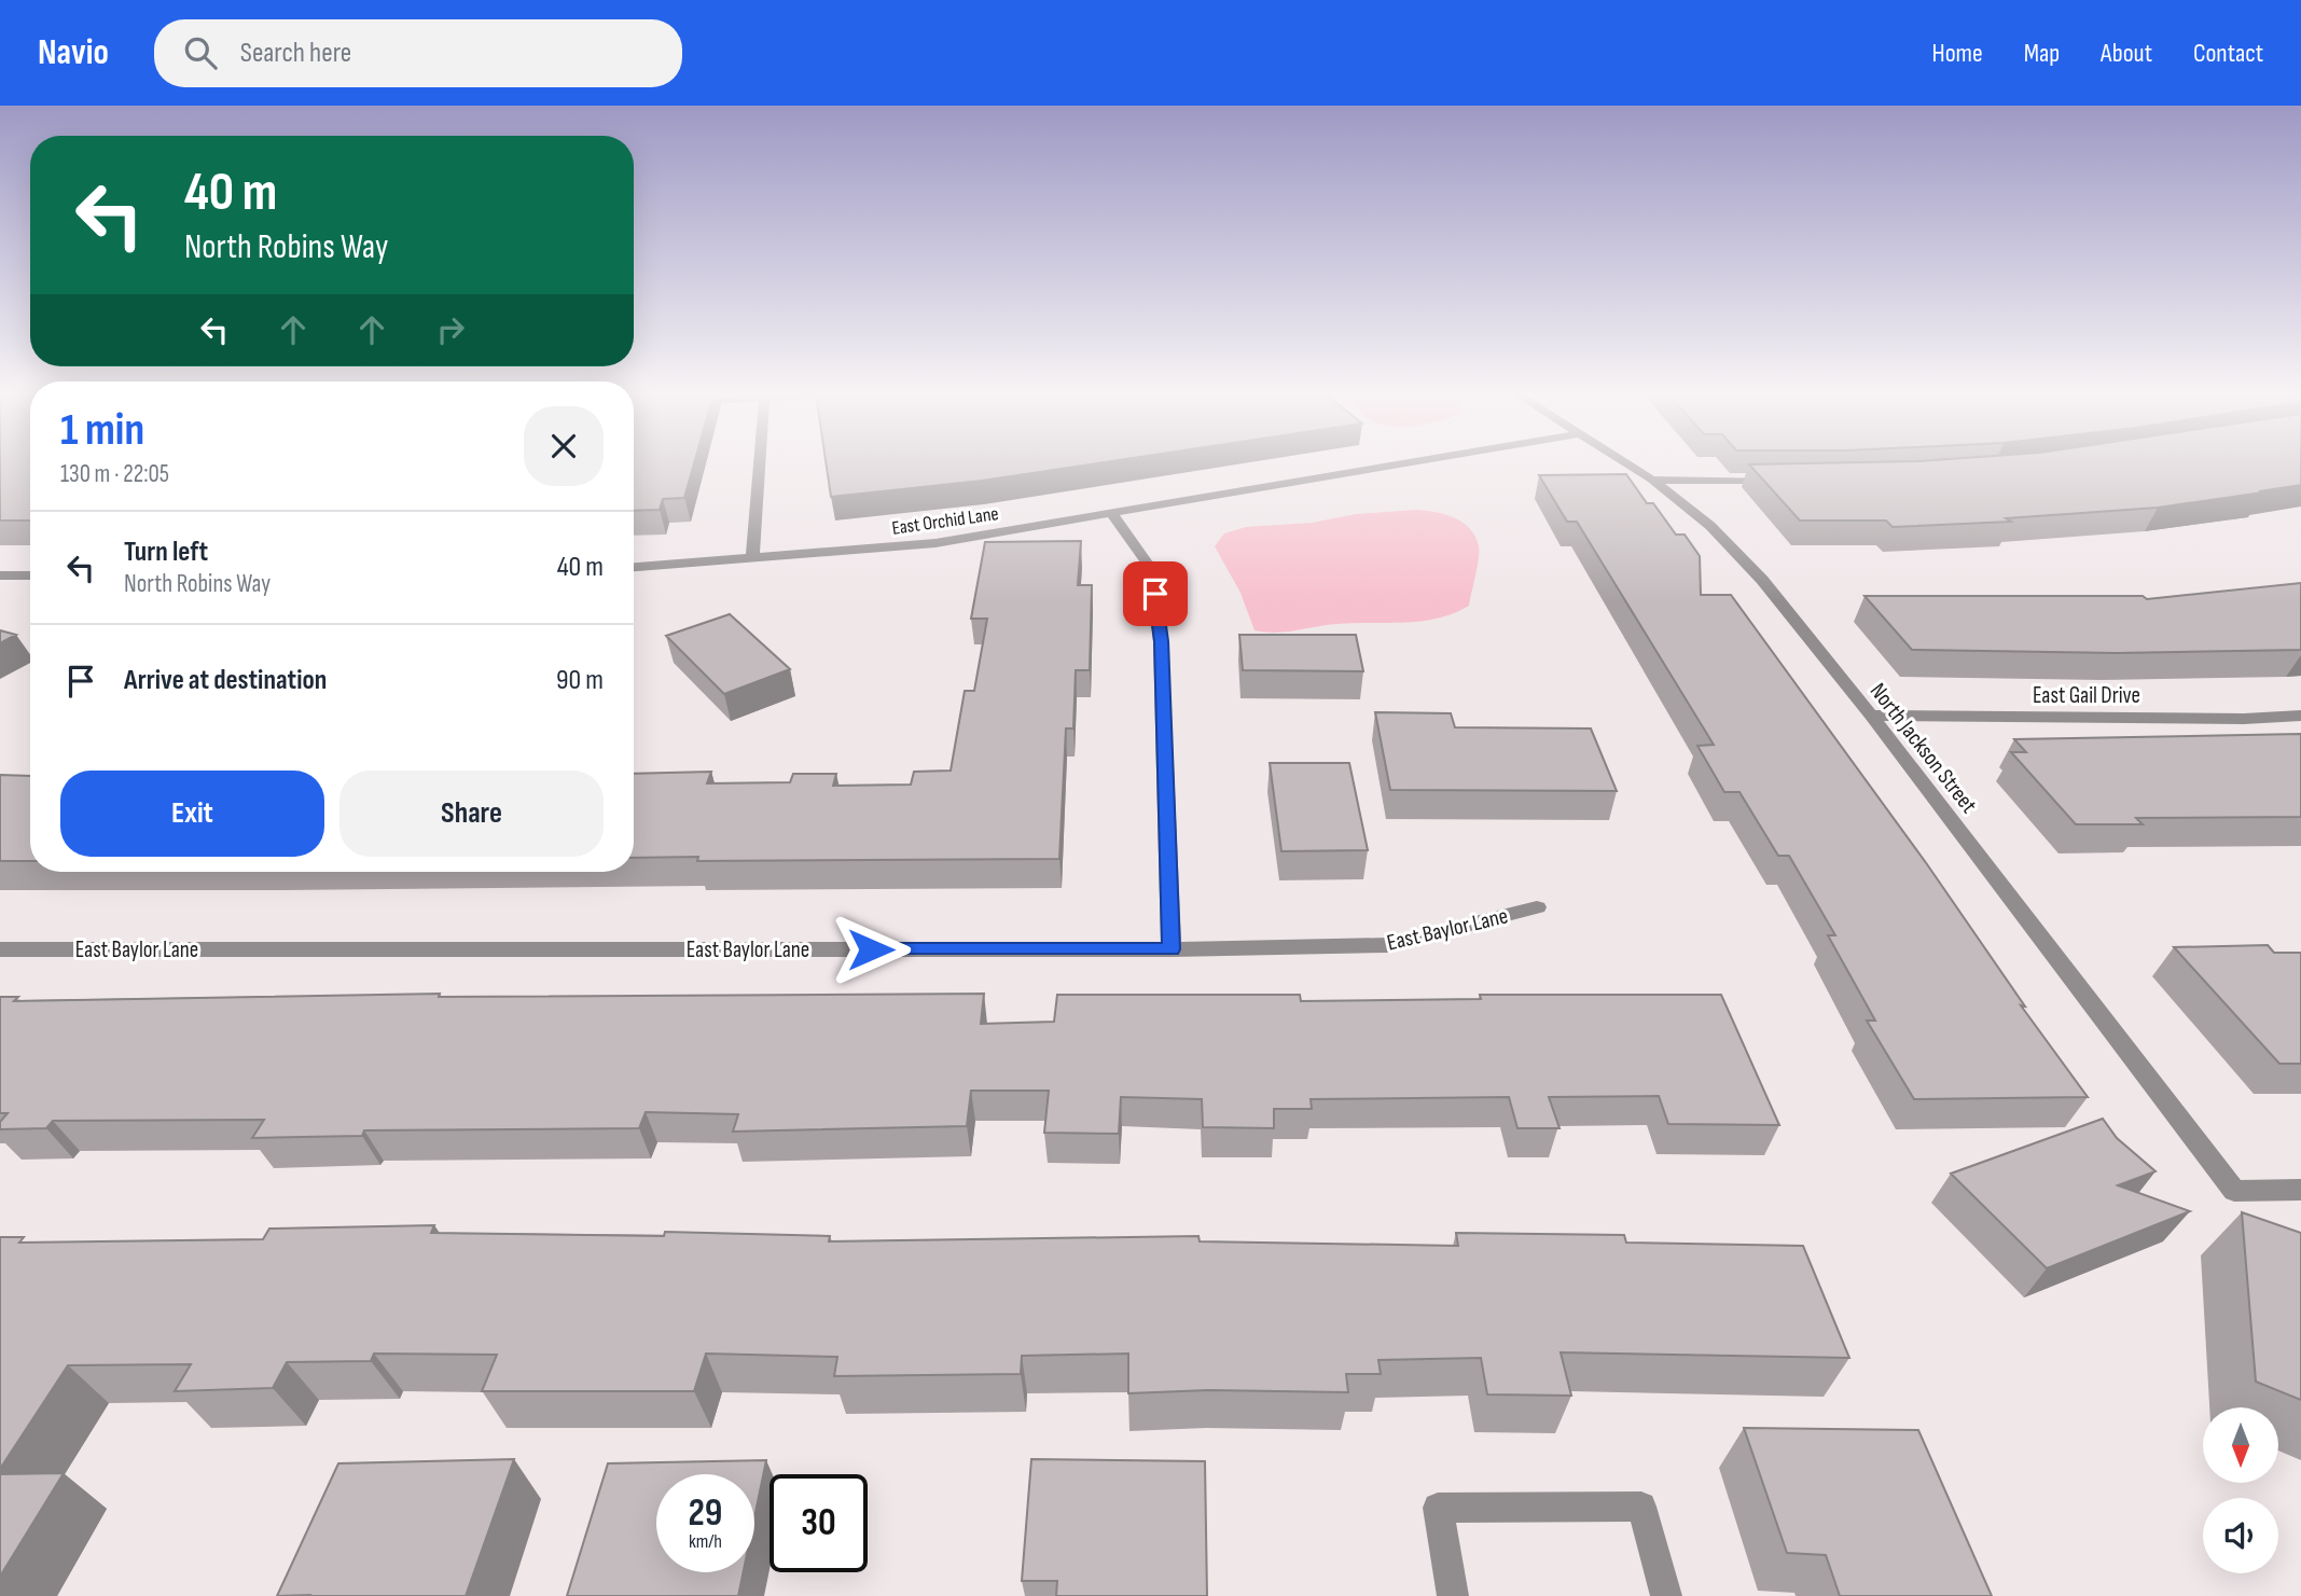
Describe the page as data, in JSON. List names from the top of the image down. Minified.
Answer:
{"streets":{"street":["East Orchid Lane","East Gail Drive","North Jackson Street","East Baylor Lane"]},"crossings":[["East Gail Drive","North Jackson Street"]],"north":"bottom","page":{"header":"Navio","search":"Search here","nav":["Home","Map","About","Contact"],"turn":["40 m","North Robins Way"],"heading":["1 min","130 m · 22:05"],"list":[{"name":"Turn left","note":"North Robins Way","value":"40 m"},{"name":"Arrive at destination","value":"90 m"}],"buttons":["Exit","Share"],"speed":"29 km/h","limit":"30"}}
